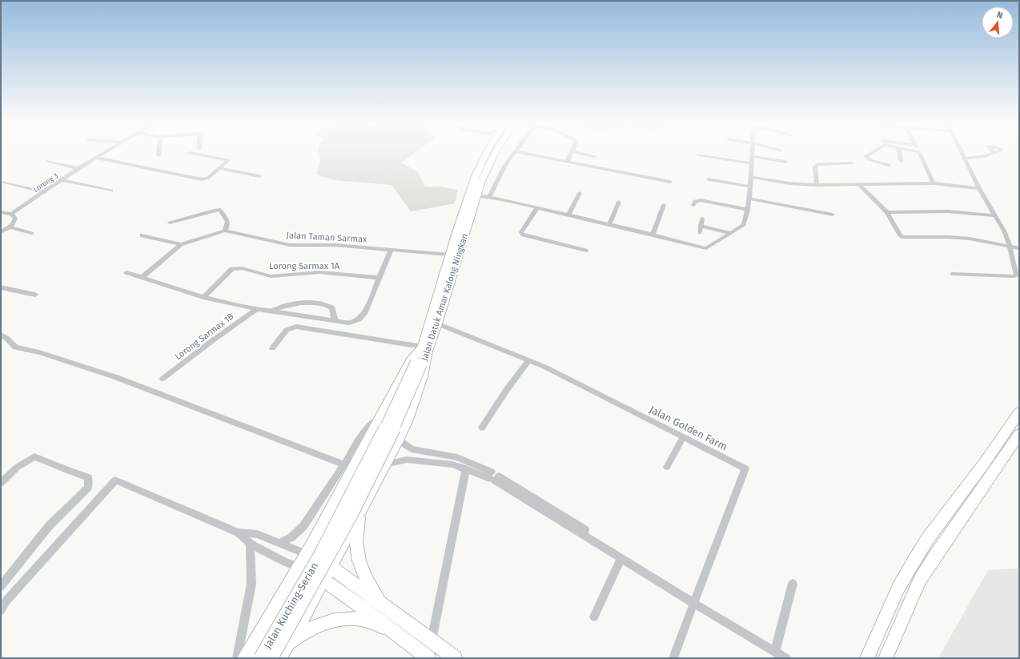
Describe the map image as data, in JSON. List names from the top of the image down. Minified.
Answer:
{"streets":{"highway":["Jalan Datuk Amar Kalong Ningkan","Jalan Kuching-Serian"],"street":["Lorong 3","Jalan Taman Sarmax","Lorong Sarmax 1A","Lorong Sarmax 1B","Jalan Golden Farm"]},"crossings":[["Jalan Taman Sarmax","Jalan Datuk Amar Kalong Ningkan"],["Jalan Datuk Amar Kalong Ningkan","Jalan Golden Farm"],["Jalan Datuk Amar Kalong Ningkan","Jalan Kuching-Serian"]],"north":"top"}
